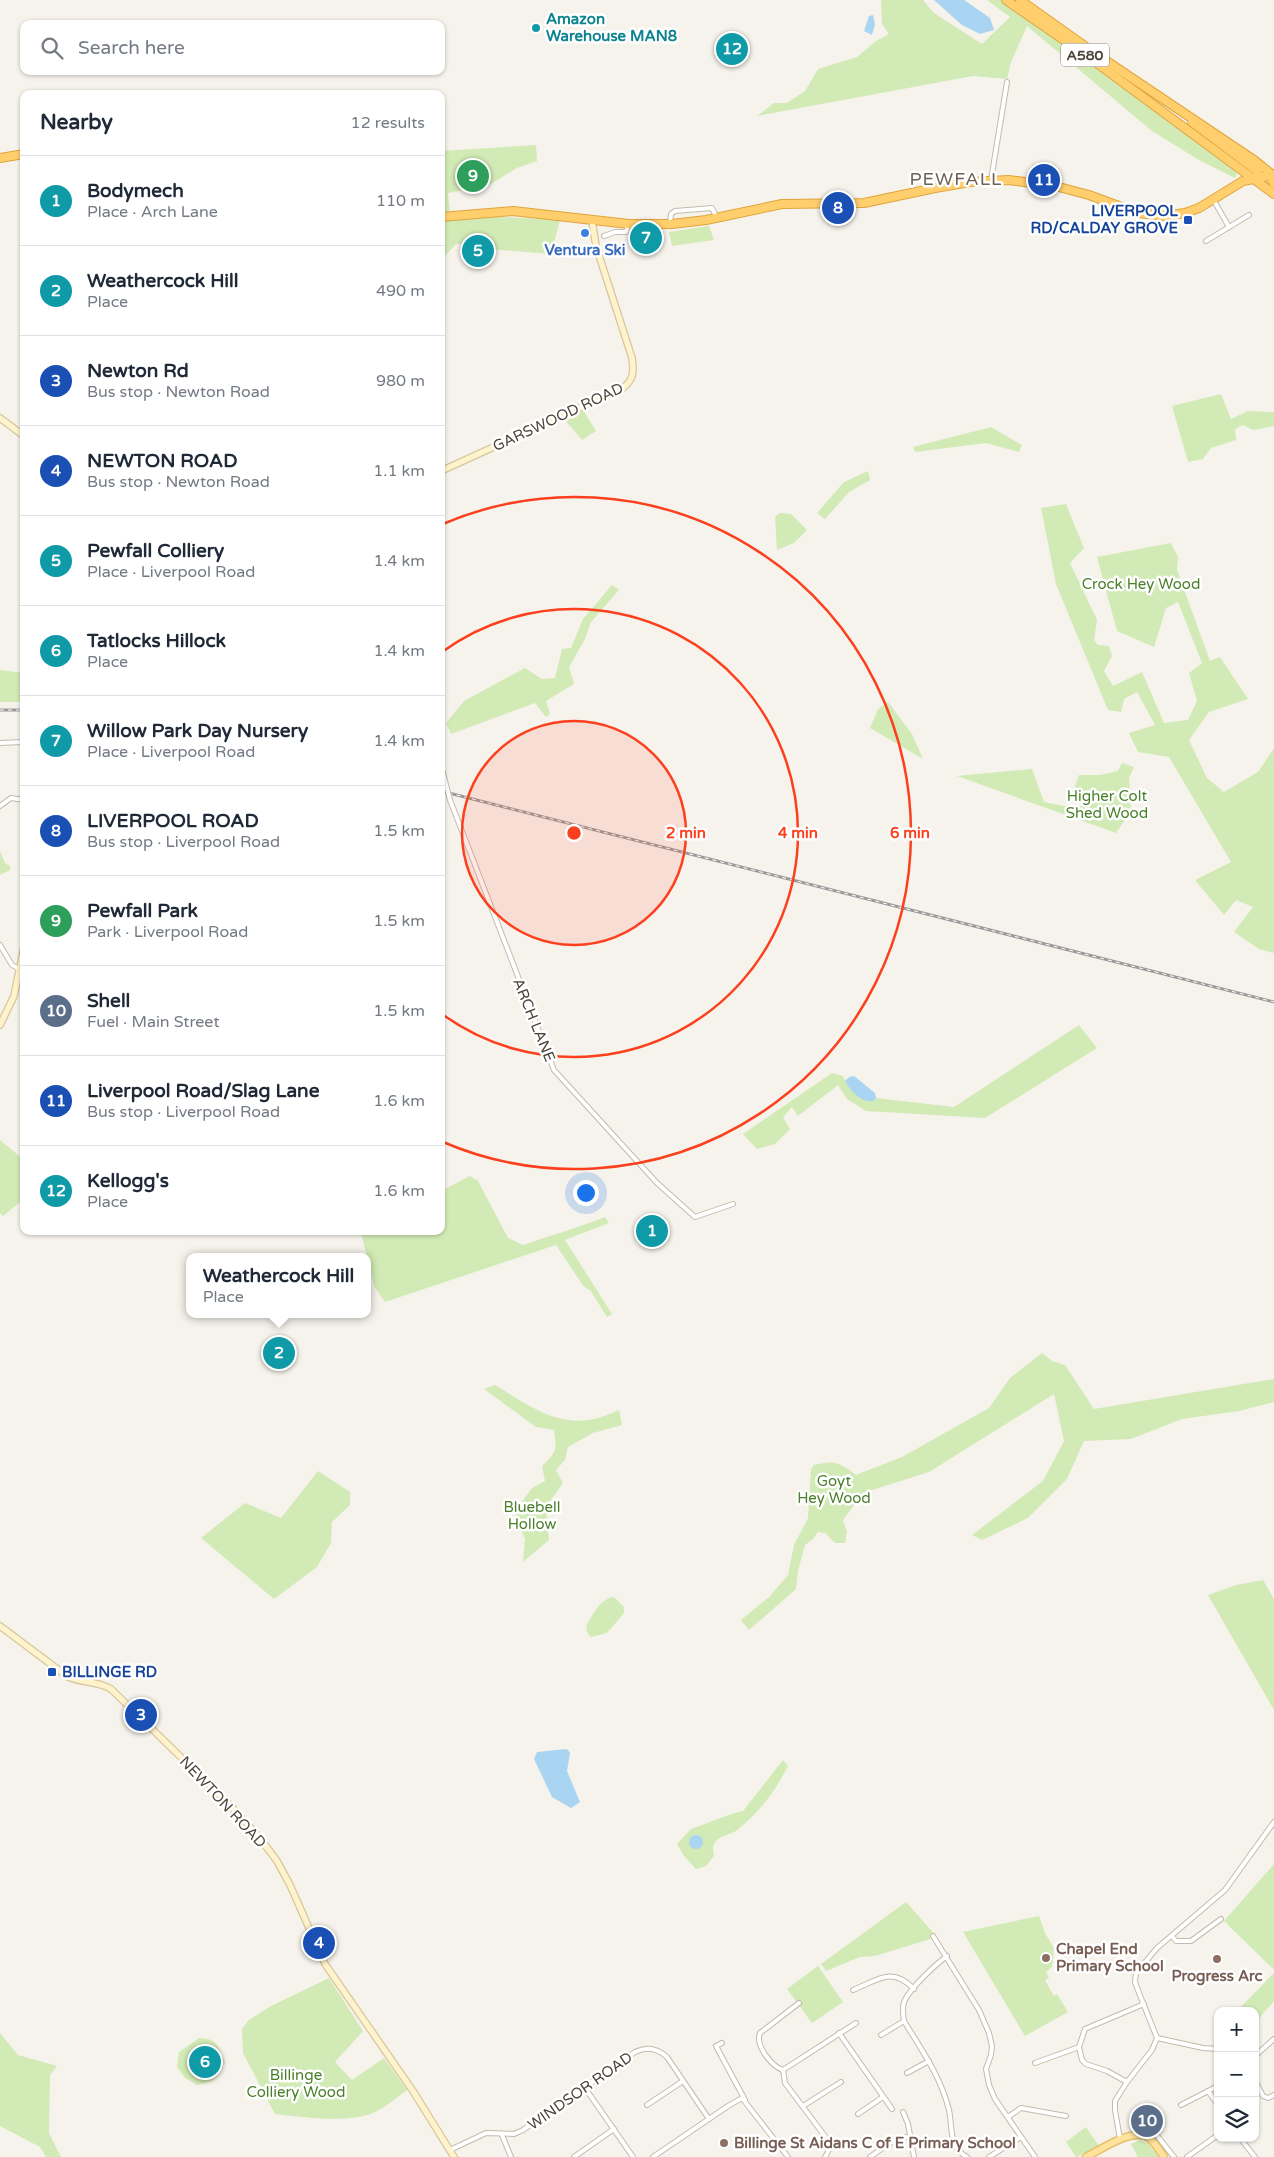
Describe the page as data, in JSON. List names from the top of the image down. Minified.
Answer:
{"streets":{"highway":["A580"],"main road":["GARSWOOD ROAD","NEWTON ROAD"],"street":["ARCH LANE","WINDSOR ROAD"]},"crossings":[["NEWTON ROAD","WINDSOR ROAD"]],"districts":["PEWFALL"],"parks":["Crock Hey Wood","Higher Colt Shed Wood","Goyt Hey Wood","Bluebell Hollow","Billinge Colliery Wood"],"places":{"other":["Amazon Warehouse MAN8","Ventura Ski","Chapel End Primary School","Progress Arc","Billinge St Aidans C of E Primary School"],"transit":["LIVERPOOL RD/CALDAY GROVE","BILLINGE RD"]},"page":{"search":"Search here","pins":["12","9","11","8","7","5","1","2","3","4","6","10"],"heading":["Nearby","12 results"],"list":[{"mark":"1","name":"Bodymech","note":"Place · Arch Lane","value":"110 m"},{"mark":"2","name":"Weathercock Hill","note":"Place","value":"490 m"},{"mark":"3","name":"Newton Rd","note":"Bus stop · Newton Road","value":"980 m"},{"mark":"4","name":"NEWTON ROAD","note":"Bus stop · Newton Road","value":"1.1 km"},{"mark":"5","name":"Pewfall Colliery","note":"Place · Liverpool Road","value":"1.4 km"},{"mark":"6","name":"Tatlocks Hillock","note":"Place","value":"1.4 km"},{"mark":"7","name":"Willow Park Day Nursery","note":"Place · Liverpool Road","value":"1.4 km"},{"mark":"8","name":"LIVERPOOL ROAD","note":"Bus stop · Liverpool Road","value":"1.5 km"},{"mark":"9","name":"Pewfall Park","note":"Park · Liverpool Road","value":"1.5 km"},{"mark":"10","name":"Shell","note":"Fuel · Main Street","value":"1.5 km"},{"mark":"11","name":"Liverpool Road/Slag Lane","note":"Bus stop · Liverpool Road","value":"1.6 km"},{"mark":"12","name":"Kellogg's","note":"Place","value":"1.6 km"}],"popup":["Weathercock Hill","Place"],"map_buttons":["+","−"]},"rings":["2 min","4 min","6 min"]}
